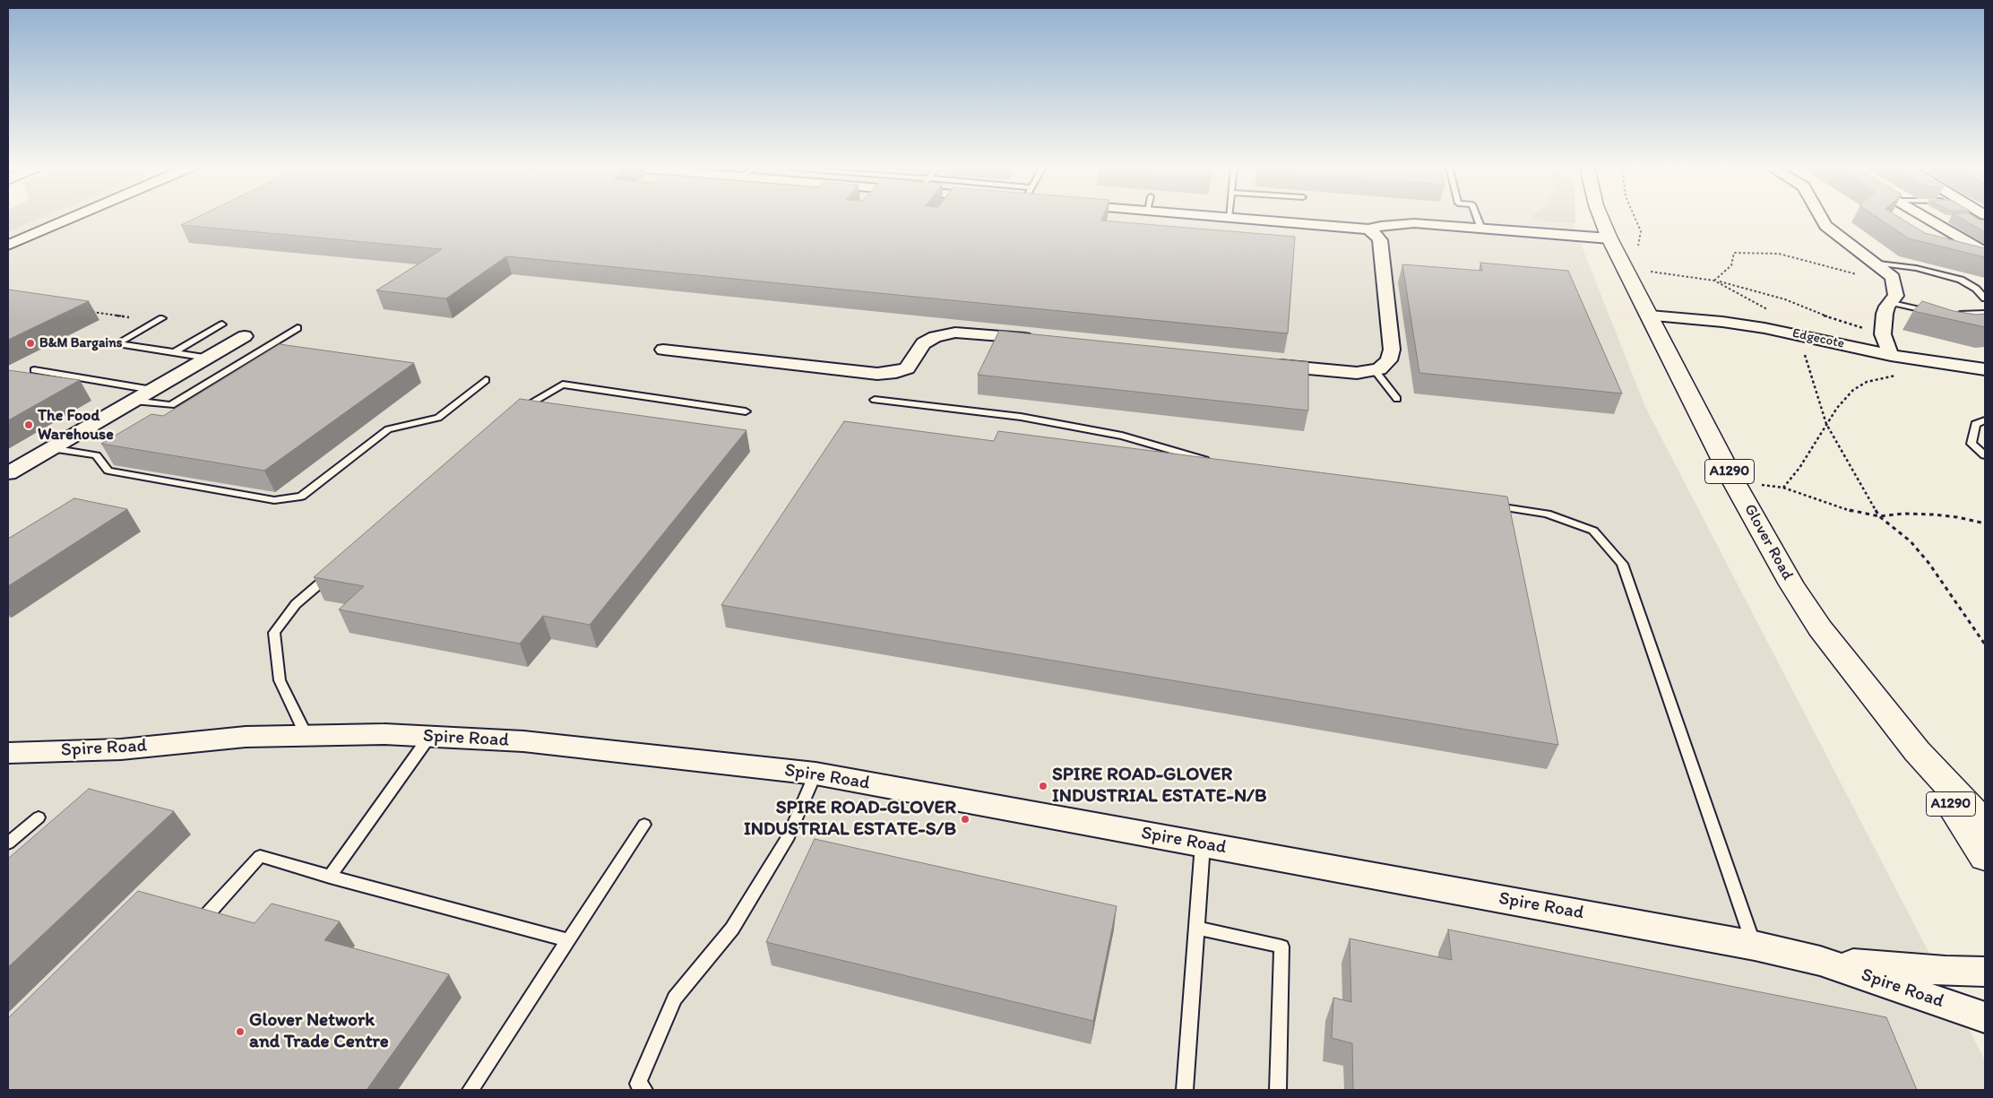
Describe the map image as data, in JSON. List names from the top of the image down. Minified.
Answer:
{"streets":{"main road":["A1290","Glover Road"],"street":["Edgecote","Spire Road"]},"crossings":[["Edgecote","Glover Road"]],"places":["B&M Bargains","The Food Warehouse","SPIRE ROAD-GLOVER INDUSTRIAL ESTATE-N/B","SPIRE ROAD-GLOVER INDUSTRIAL ESTATE-S/B","Glover Network and Trade Centre"]}
